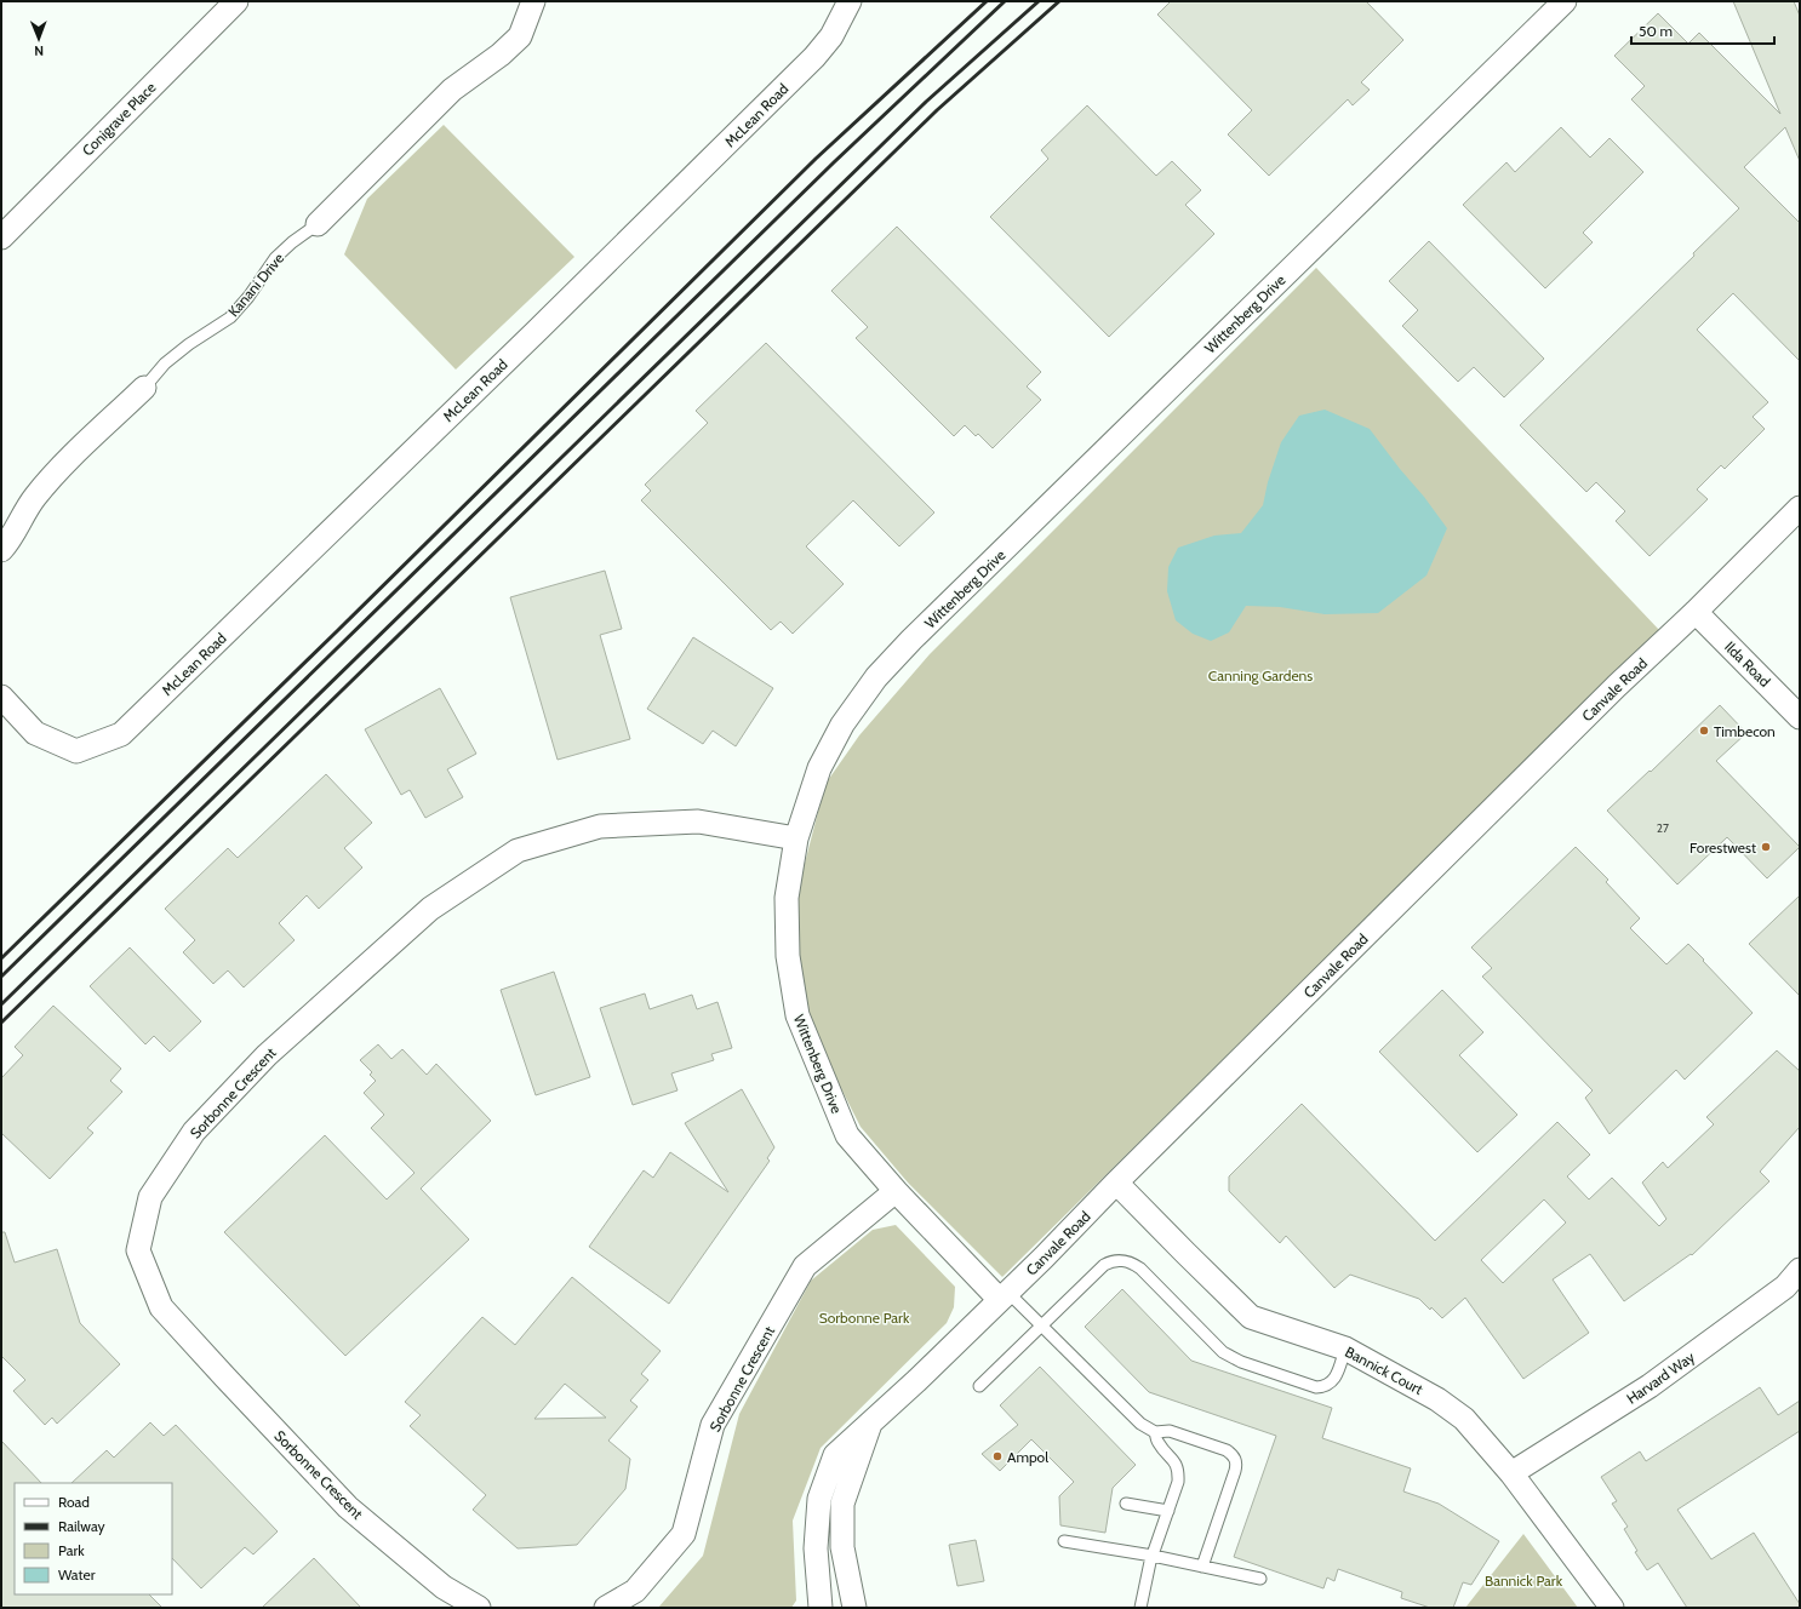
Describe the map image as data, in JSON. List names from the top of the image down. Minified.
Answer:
{"streets":{"street":["McLean Road","Conigrave Place","Kanani Drive","Wittenberg Drive","Ilda Road","Canvale Road","Sorbonne Crescent","Bannick Court","Harvard Way"]},"crossings":[["Wittenberg Drive","Canvale Road"],["Wittenberg Drive","Sorbonne Crescent"],["Ilda Road","Canvale Road"],["Canvale Road","Bannick Court"],["Bannick Court","Harvard Way"]],"parks":["Canning Gardens","Sorbonne Park","Bannick Park"],"places":["Timbecon","Forestwest","Ampol"],"house_numbers":["27"],"legend":["Road","Railway","Park","Water"],"scale_bar":"50 m","north":"bottom"}
